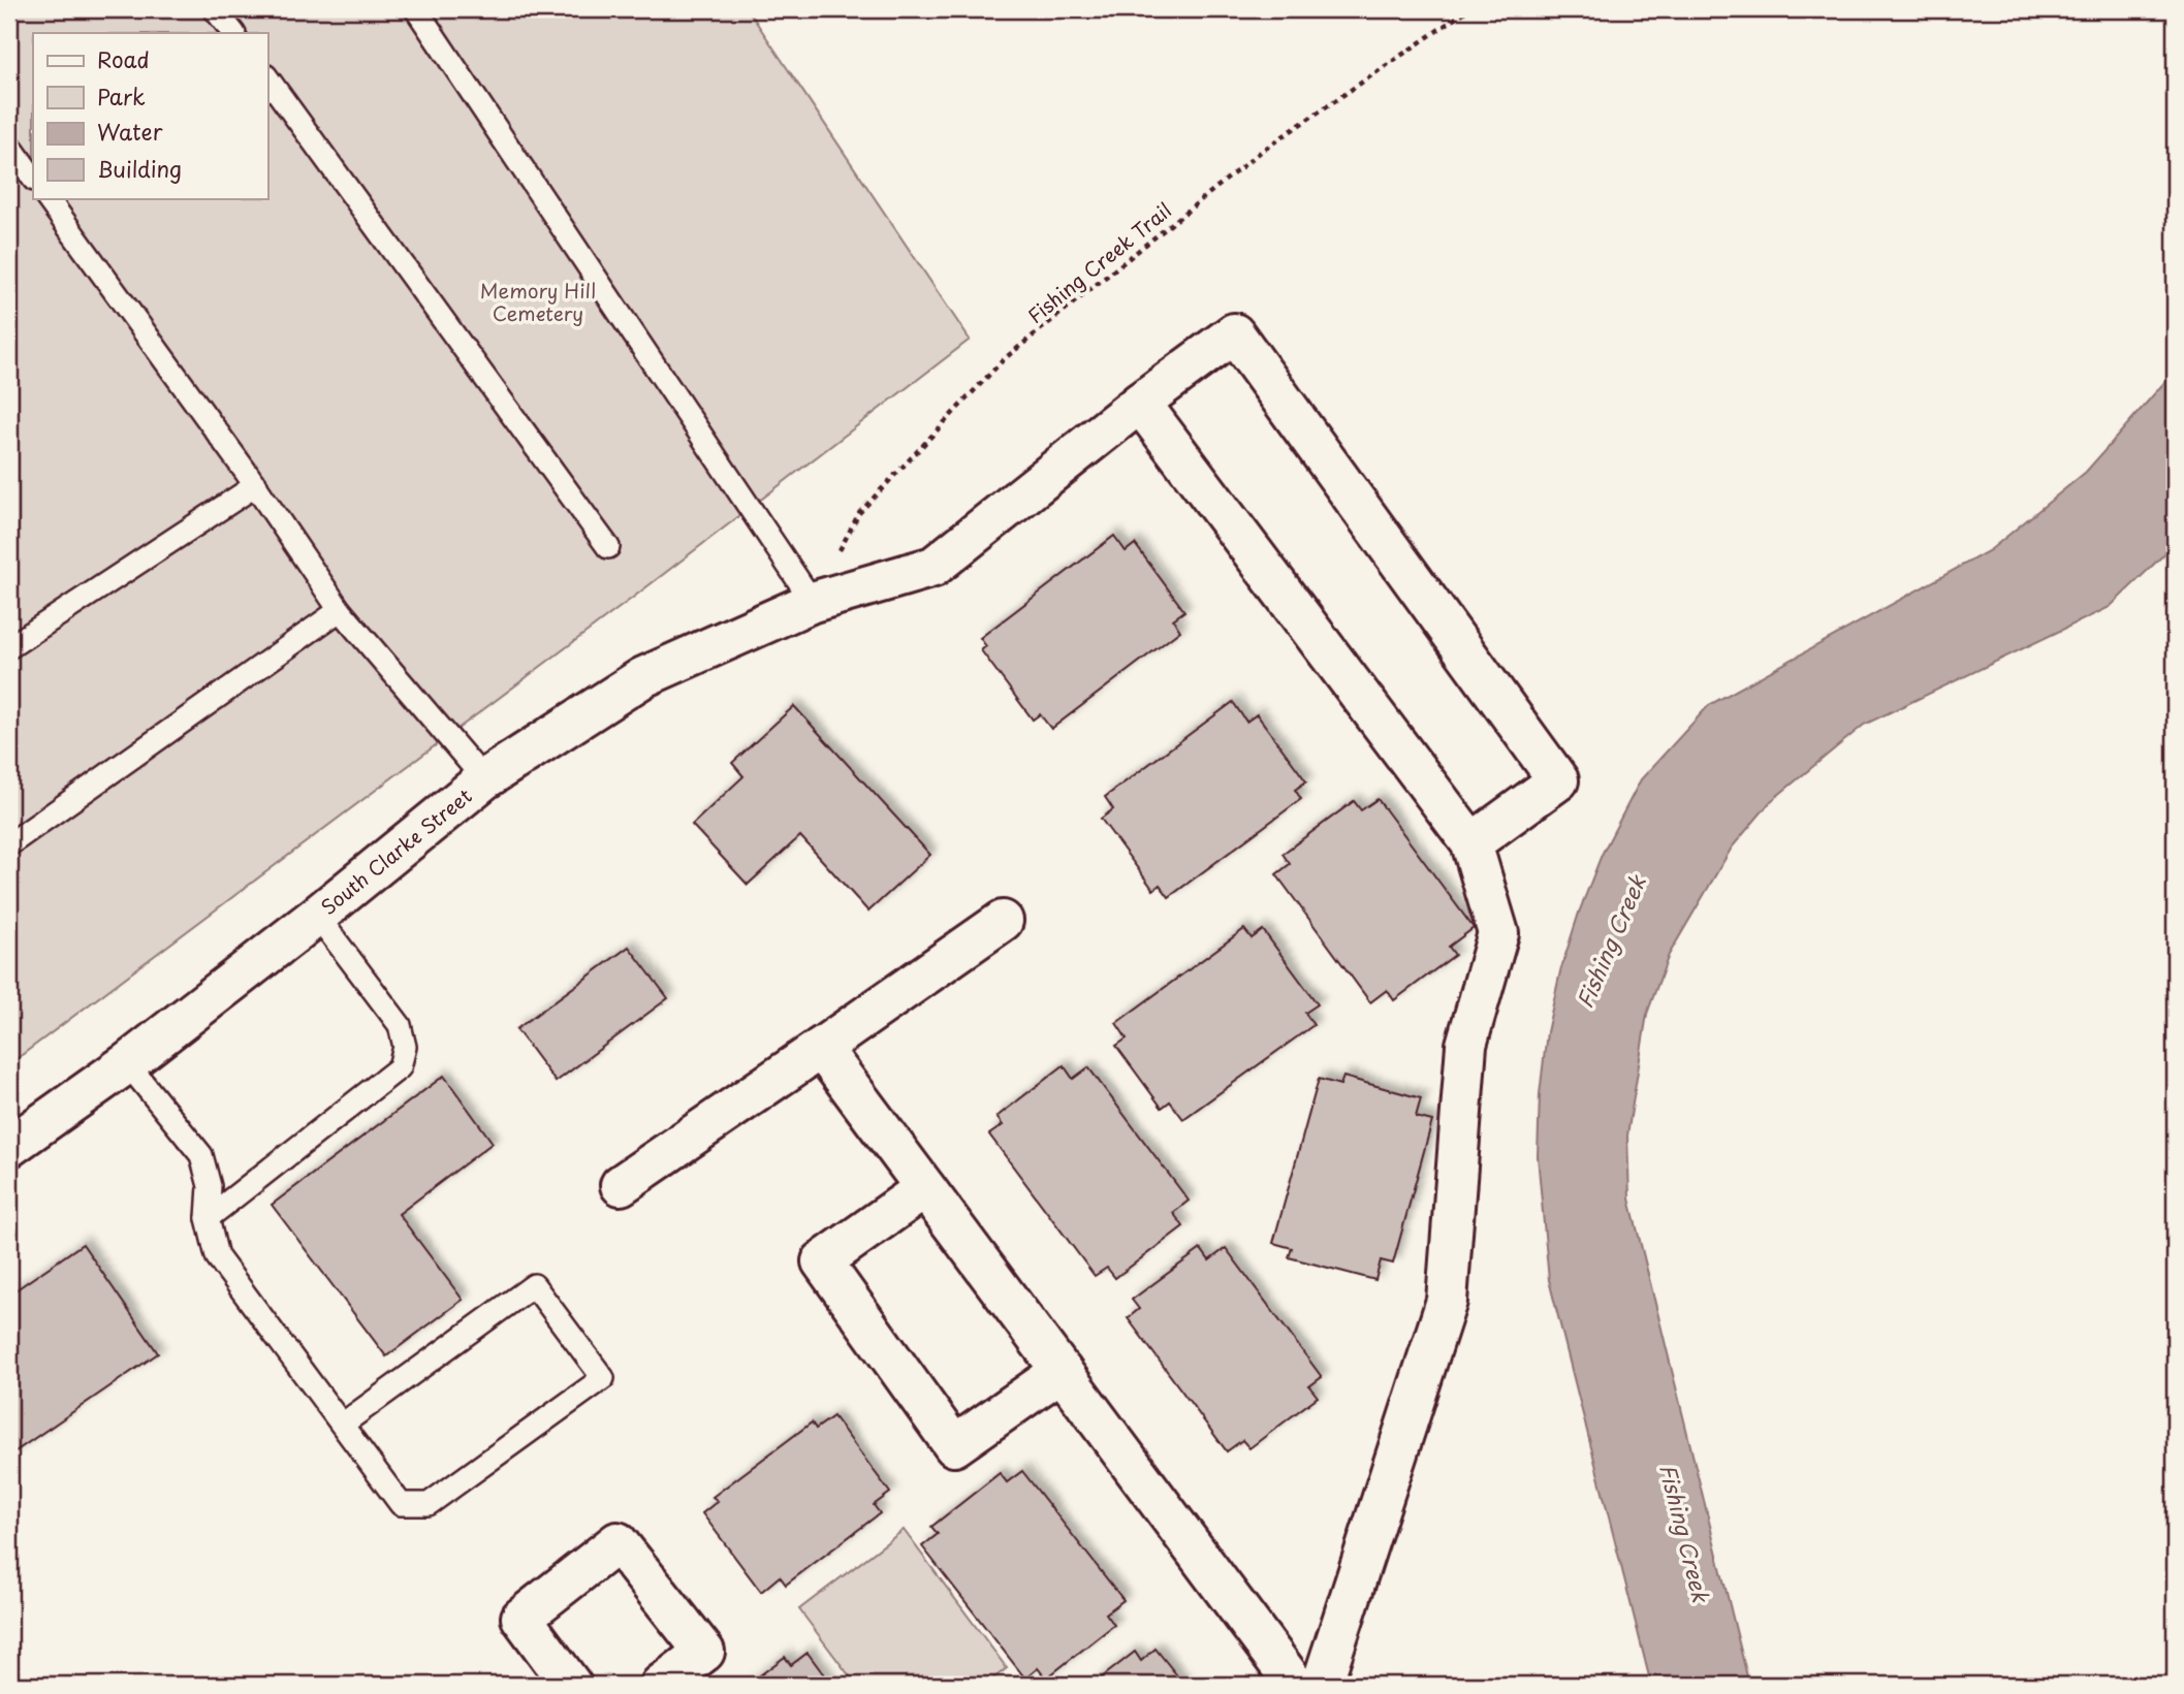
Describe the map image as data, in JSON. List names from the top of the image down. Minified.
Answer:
{"streets":{"street":["South Clarke Street"],"path":["Fishing Creek Trail"]},"crossings":[["Fishing Creek Trail","South Clarke Street"]],"water":["Fishing Creek"],"parks":["Memory Hill Cemetery"],"legend":["Road","Park","Water","Building"]}
